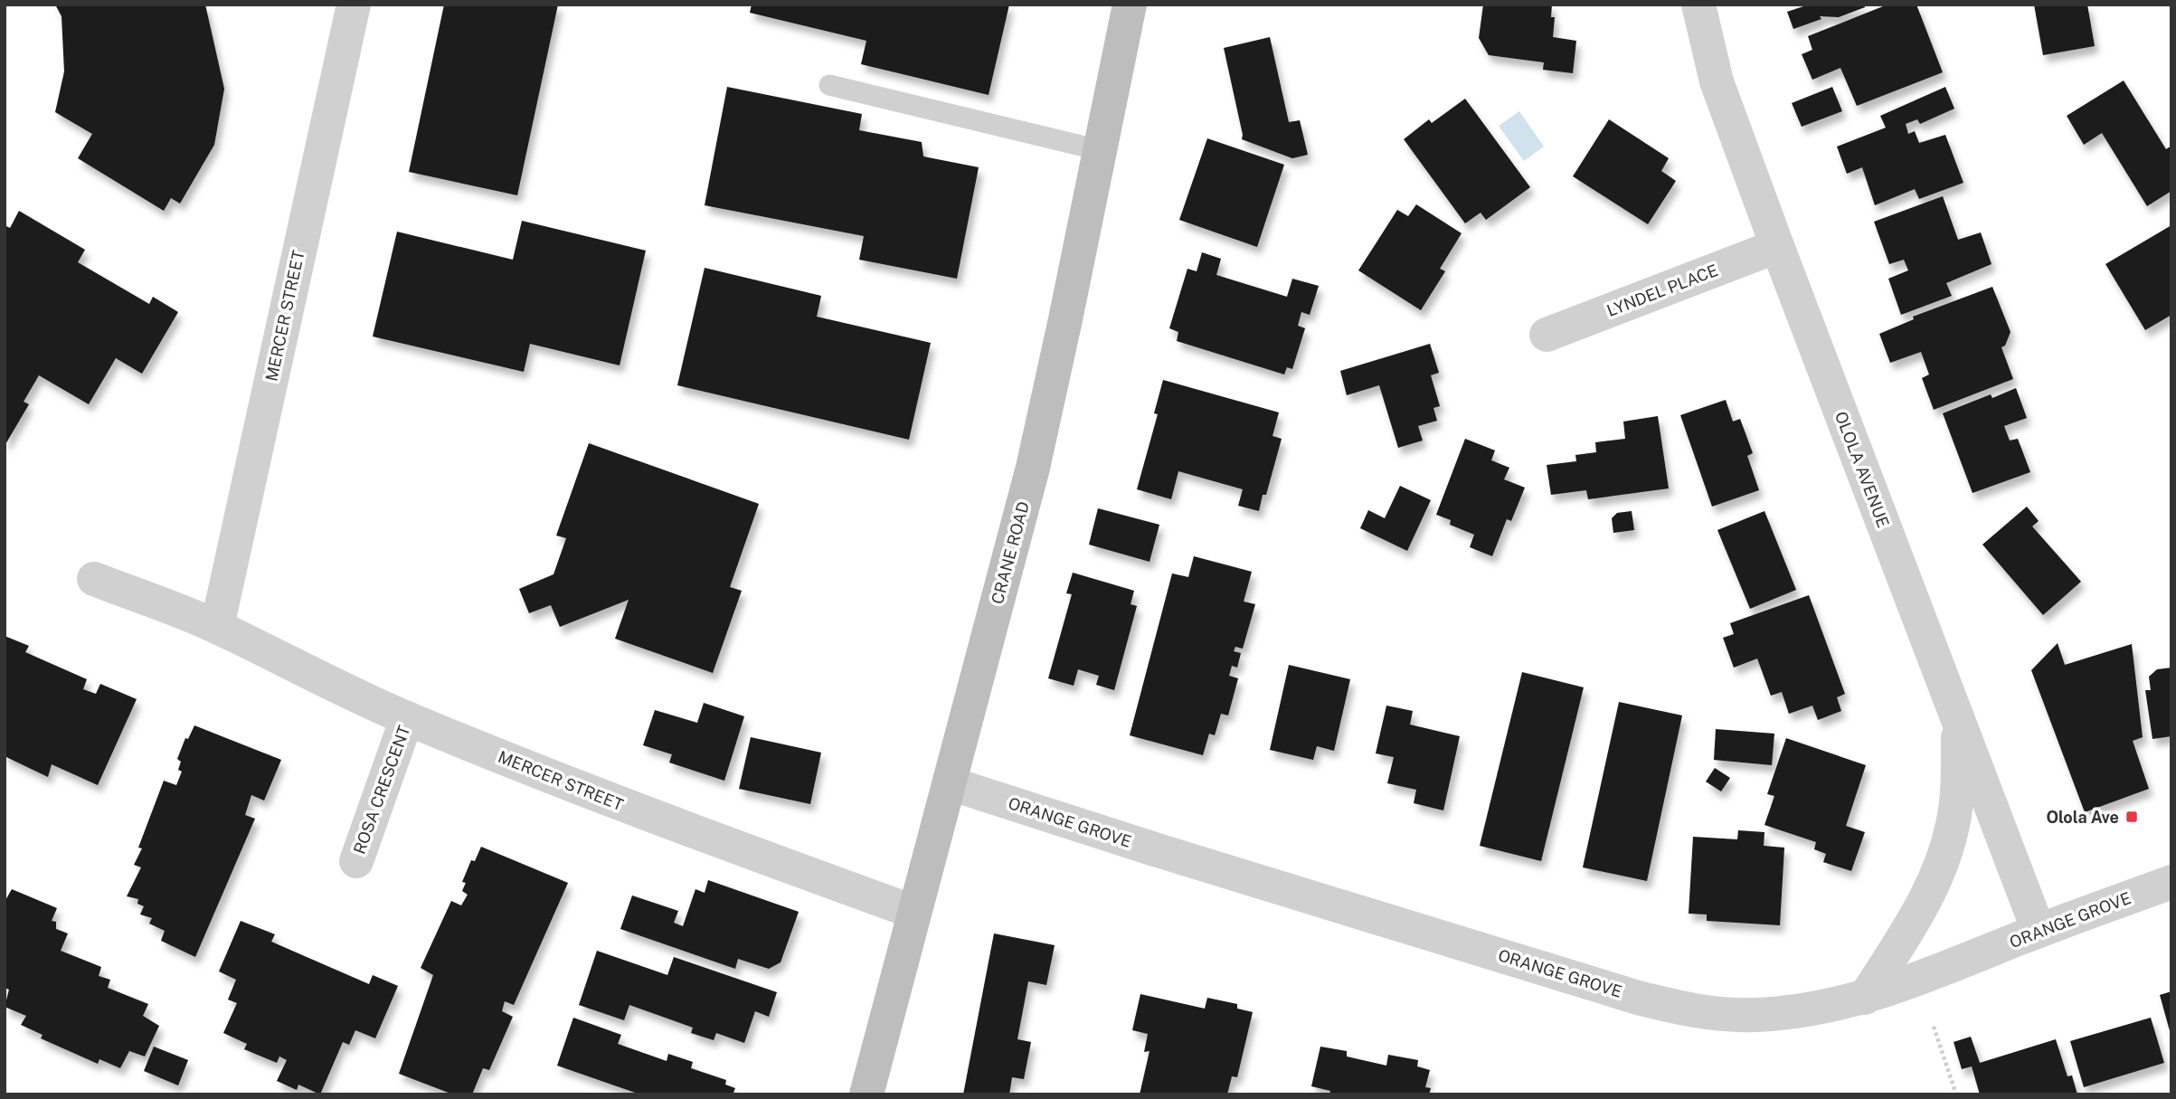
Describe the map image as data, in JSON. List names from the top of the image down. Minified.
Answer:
{"streets":{"street":["LYNDEL PLACE","MERCER STREET","OLOLA AVENUE","CRANE ROAD","ROSA CRESCENT","ORANGE GROVE"]},"crossings":[["LYNDEL PLACE","OLOLA AVENUE"],["MERCER STREET","CRANE ROAD"],["MERCER STREET","ROSA CRESCENT"],["OLOLA AVENUE","ORANGE GROVE"],["CRANE ROAD","ORANGE GROVE"]],"places":{"transit":["Olola Ave"]}}
